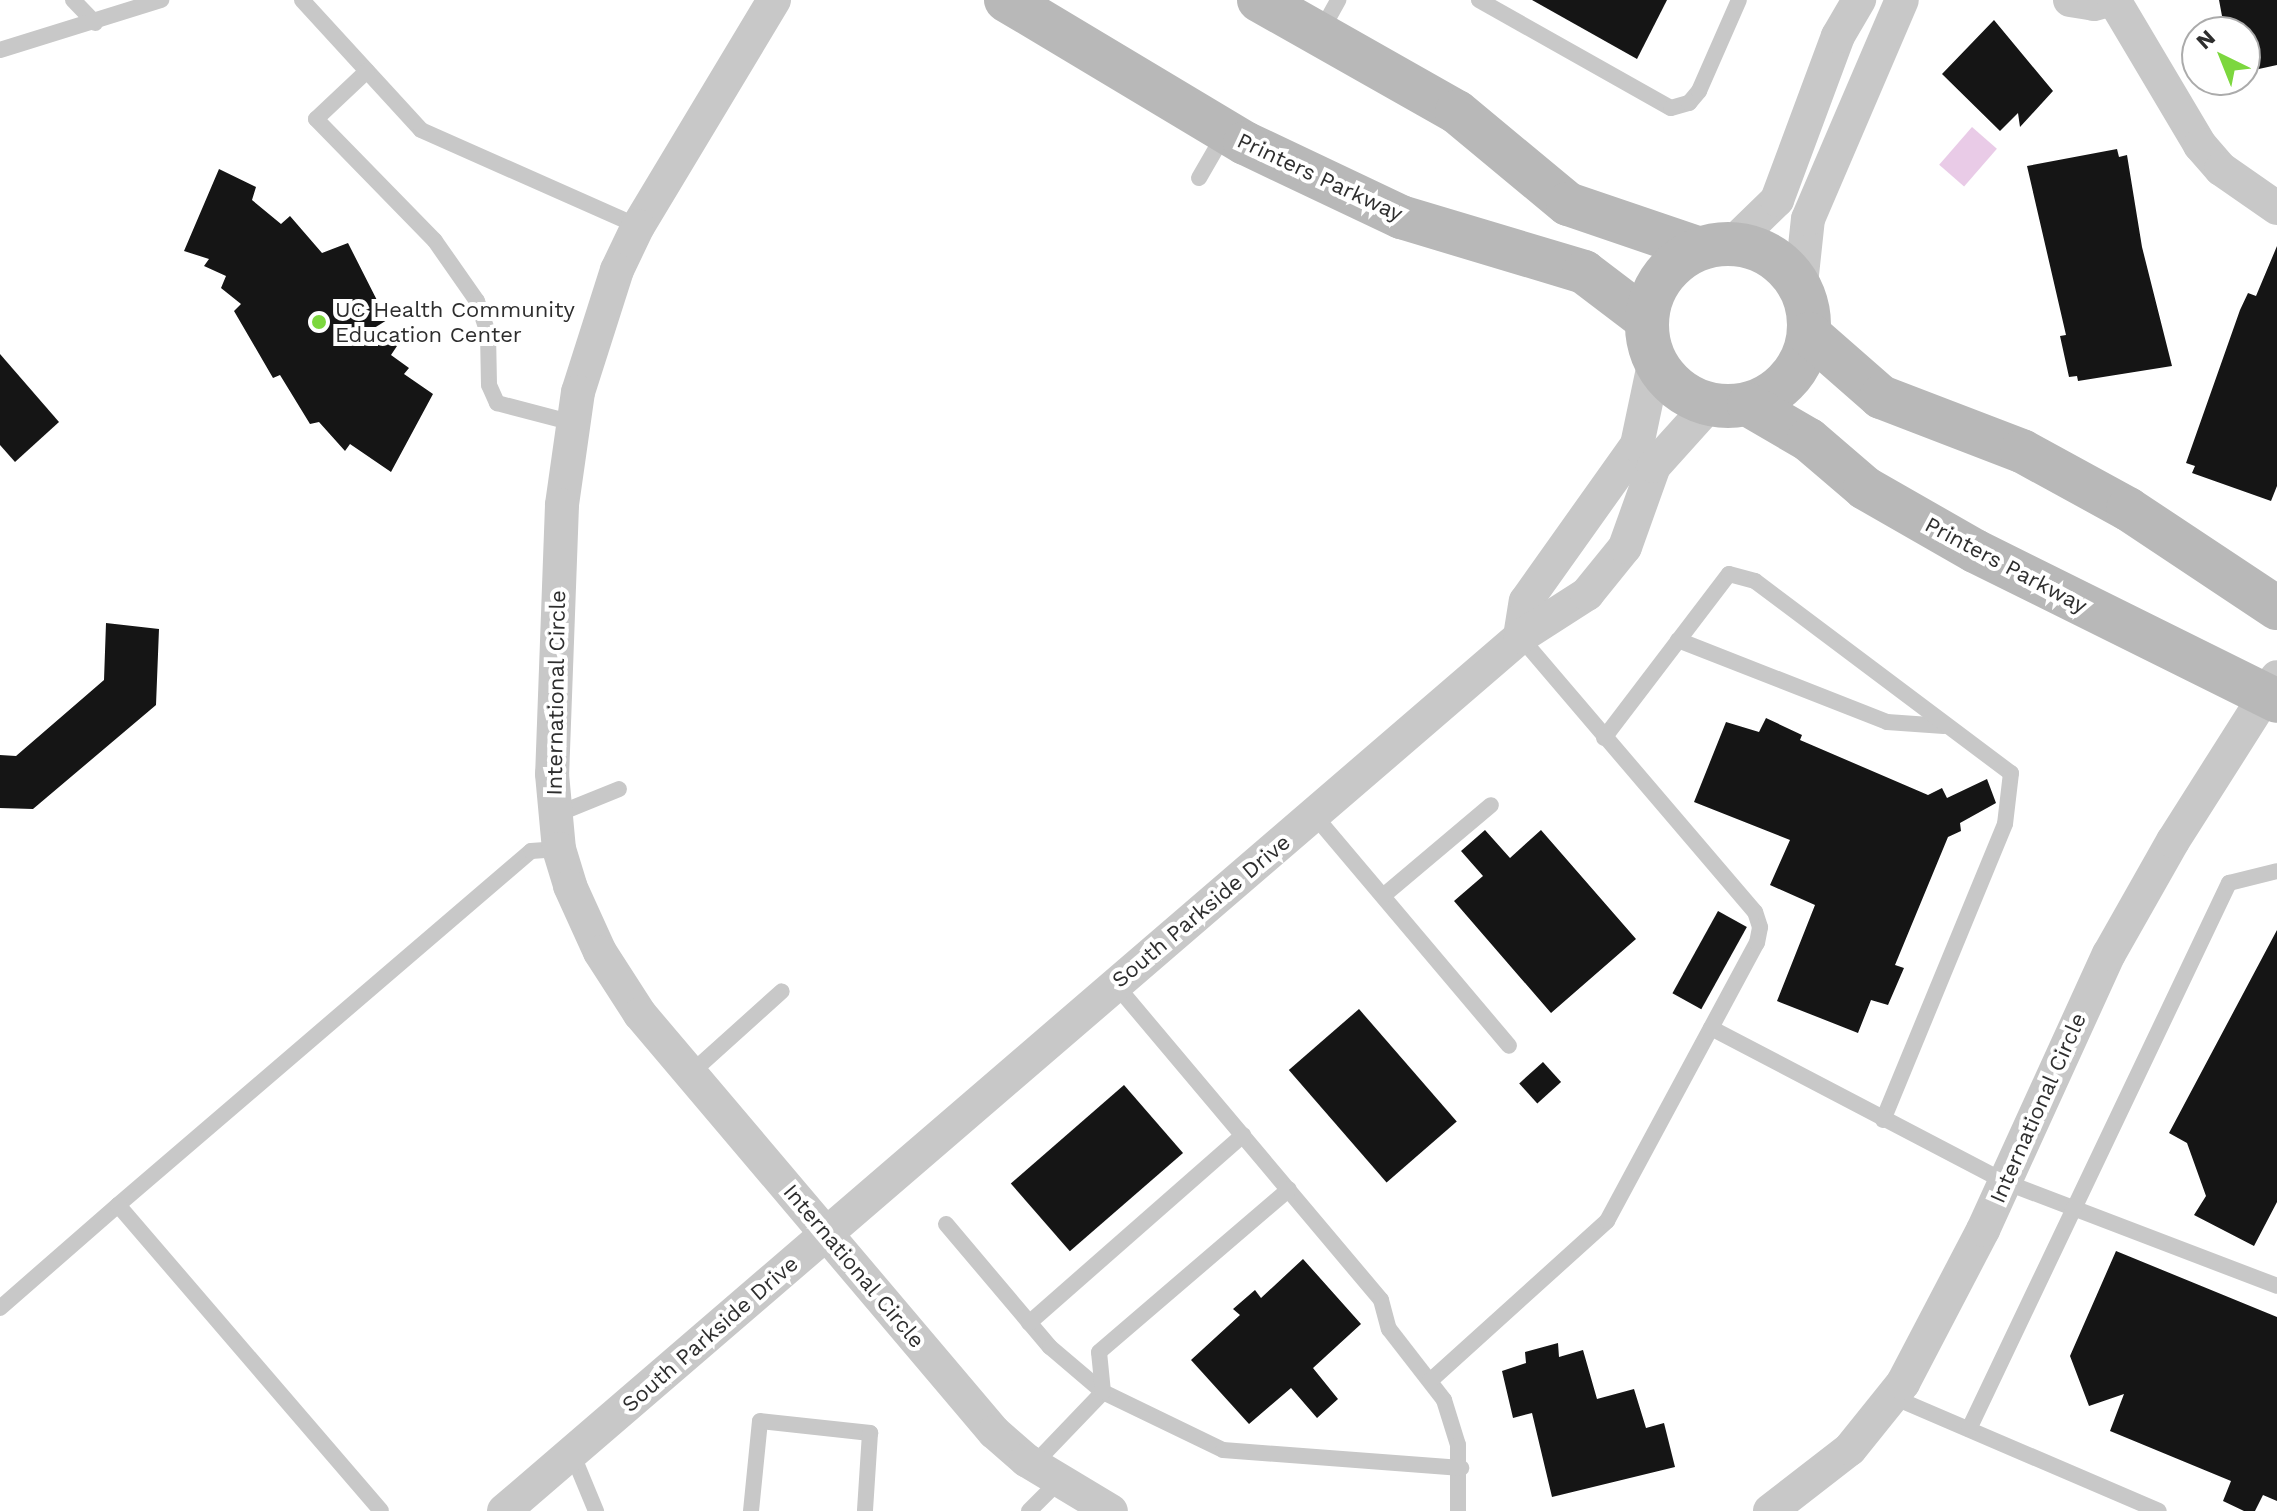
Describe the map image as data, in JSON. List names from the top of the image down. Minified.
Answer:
{"streets":{"main road":["Printers Parkway","South Parkside Drive"],"street":["International Circle"]},"crossings":[["Printers Parkway","International Circle"],["Printers Parkway","South Parkside Drive"],["International Circle","South Parkside Drive"]],"places":["UC Health Community Education Center"],"north":"top left"}
